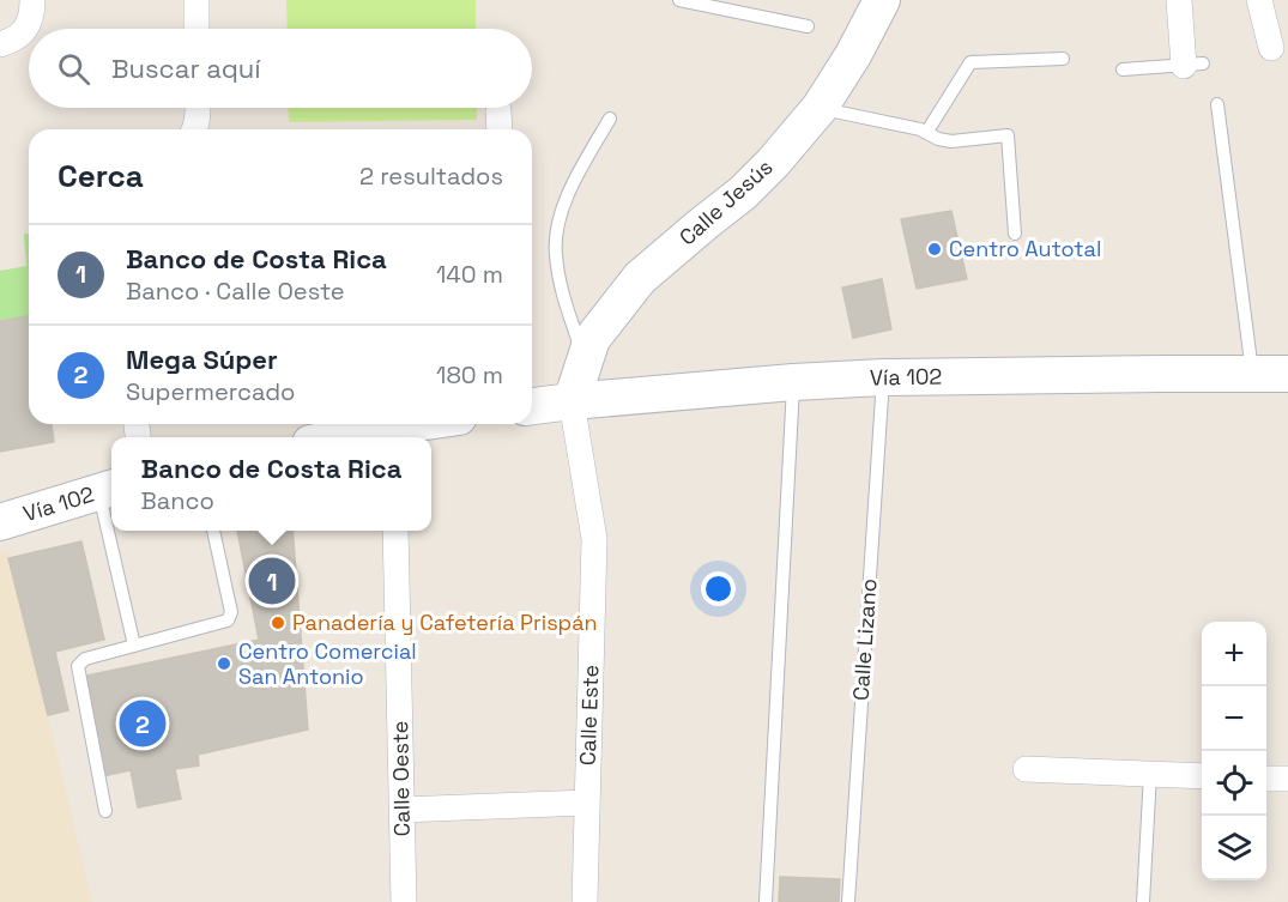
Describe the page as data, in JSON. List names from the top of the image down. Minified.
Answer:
{"streets":{"main road":["Calle Jesús","Vía 102"],"street":["Calle Este","Calle Oeste"],"lane":["Calle Lizano"]},"crossings":[["Calle Jesús","Vía 102"],["Calle Jesús","Calle Este"],["Vía 102","Calle Lizano"],["Vía 102","Calle Este"]],"places":["Centro Autotal","Panadería y Cafetería Prispán","Centro Comercial San Antonio"],"page":{"search":"Buscar aquí","heading":["Cerca","2 resultados"],"list":[{"mark":"1","name":"Banco de Costa Rica","note":"Banco · Calle Oeste","value":"140 m"},{"mark":"2","name":"Mega Súper","note":"Supermercado","value":"180 m"}],"popup":["Banco de Costa Rica","Banco"],"pins":["1","2"],"map_buttons":["+","−"]}}
